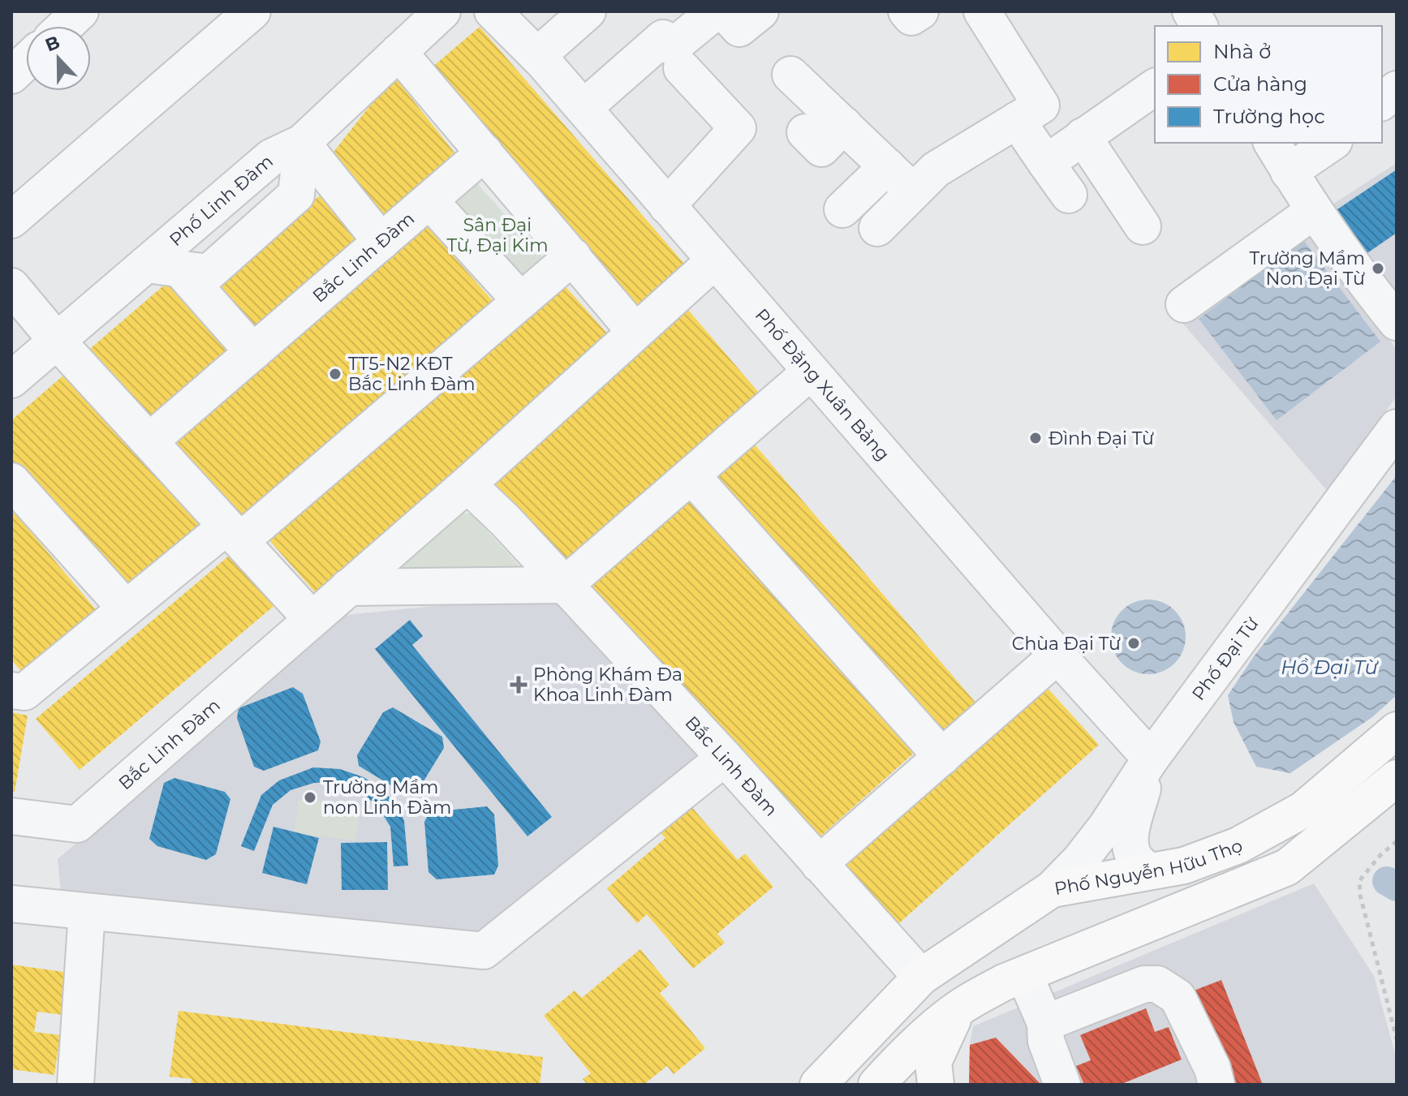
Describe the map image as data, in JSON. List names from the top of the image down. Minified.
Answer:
{"streets":{"main road":["Phố Nguyễn Hữu Thọ"],"street":["Phố Linh Đàm","Bắc Linh Đàm","Phố Đặng Xuân Bảng","Phố Đại Từ"]},"crossings":[["Bắc Linh Đàm","Phố Đặng Xuân Bảng"],["Bắc Linh Đàm","Phố Nguyễn Hữu Thọ"],["Phố Đặng Xuân Bảng","Phố Đại Từ"],["Phố Đại Từ","Phố Nguyễn Hữu Thọ"]],"water":["Hồ Đại Từ"],"parks":["Sân Đại Từ, Đại Kim"],"places":{"other":["Trường Mầm Non Đại Từ","TT5-N2 KĐT Bắc Linh Đàm","Đình Đại Từ","Chùa Đại Từ","Trường Mầm non Linh Đàm"],"health":["Phòng Khám Đa Khoa Linh Đàm"]},"legend":["Nhà ở","Cửa hàng","Trường học"],"north":"top"}
